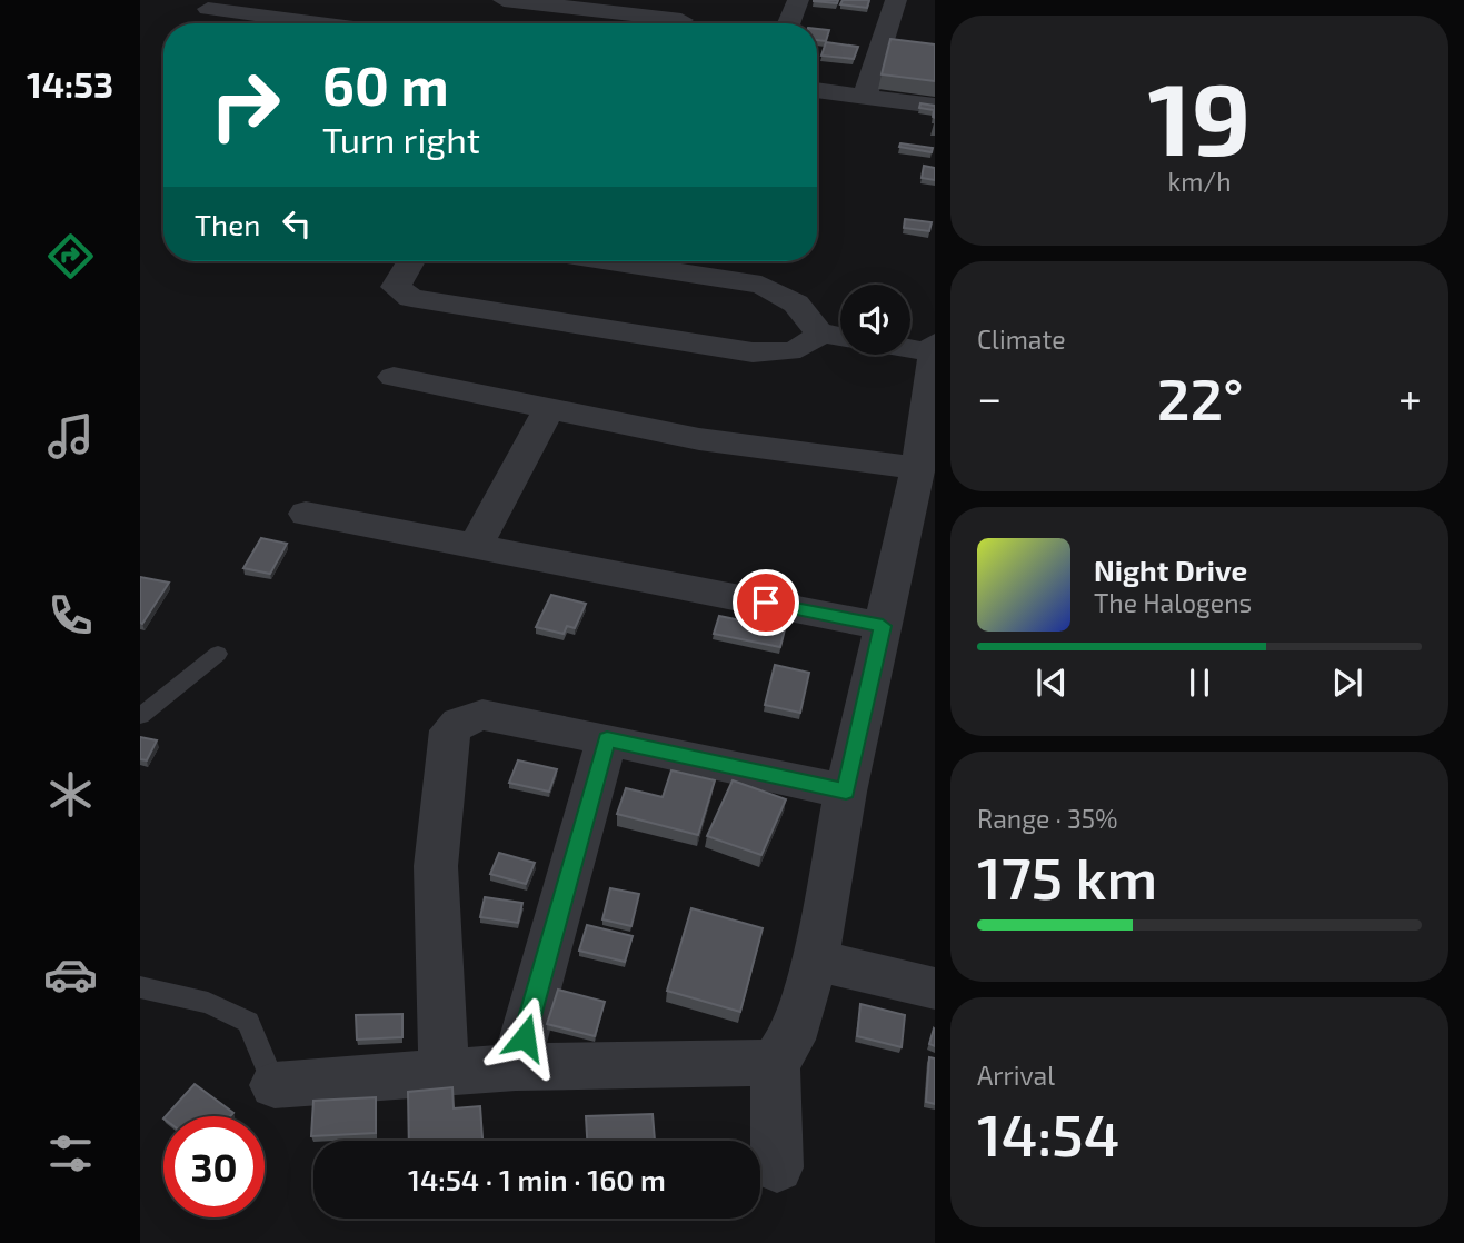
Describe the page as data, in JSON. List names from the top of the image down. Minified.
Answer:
{"page":{"tabs":"14:53","tile":[["19","km/h"],"Climate",["Range · 35%","175 km"],["Arrival","14:54"]],"turn":["60 m","Turn right"],"then":"Then","heat":["−","22°","+"],"song":["Night Drive","The Halogens"],"limit":"30","trip":"14:54 · 1 min · 160 m"}}
